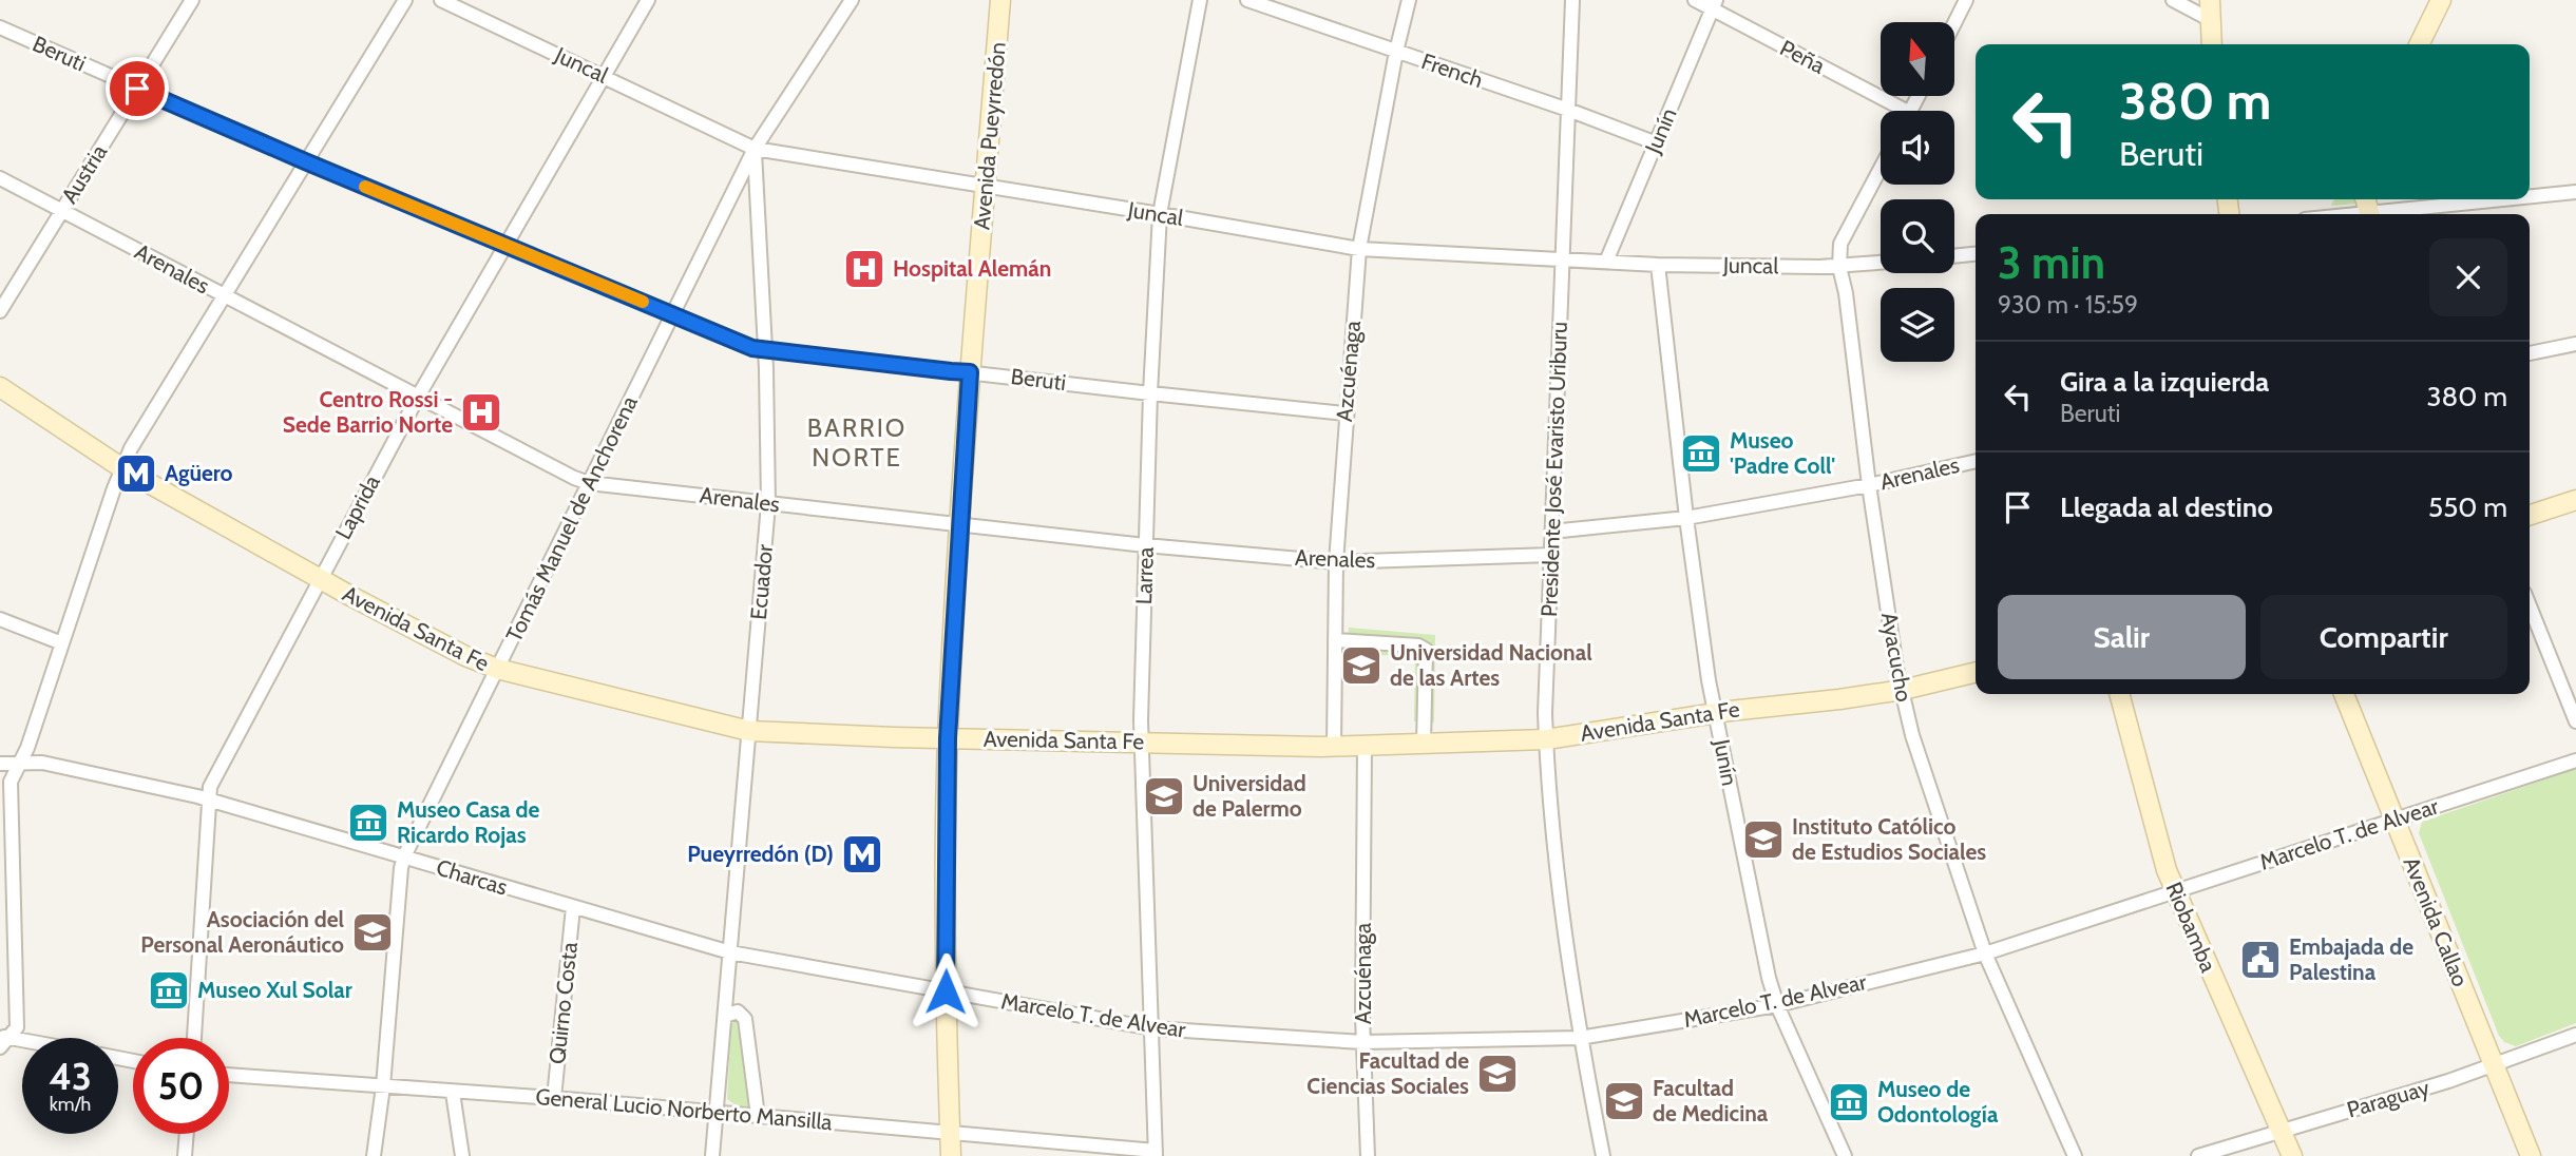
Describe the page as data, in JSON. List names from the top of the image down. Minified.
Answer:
{"streets":{"main road":["Avenida Pueyrredón","Avenida Santa Fe","Avenida Callao","Riobamba"],"street":["Beruti","Peña","Juncal","French","Junín","Austria","Arenales","Azcuénaga","Presidente José Evaristo Uriburu","Laprida","Tomás Manuel de Anchorena","Larrea","Ecuador","Ayacucho","Marcelo T. de Alvear","Charcas","Quirno Costa","Paraguay","General Lucio Norberto Mansilla"]},"crossings":[["Beruti","Avenida Pueyrredón"],["Beruti","Austria"],["Beruti","Azcuénaga"],["Beruti","Laprida"],["Beruti","Tomás Manuel de Anchorena"],["Beruti","Larrea"],["Beruti","Ecuador"],["Peña","Junín"],["Juncal","Junín"],["Juncal","Avenida Pueyrredón"],["Juncal","Azcuénaga"],["Juncal","Presidente José Evaristo Uriburu"],["Juncal","Laprida"],["Juncal","Tomás Manuel de Anchorena"],["Juncal","Larrea"],["Juncal","Ecuador"],["Juncal","Ayacucho"],["French","Junín"],["French","Azcuénaga"],["French","Presidente José Evaristo Uriburu"],["Junín","Arenales"],["Junín","Avenida Santa Fe"],["Junín","Marcelo T. de Alvear"],["Avenida Pueyrredón","Arenales"],["Avenida Pueyrredón","Avenida Santa Fe"],["Avenida Pueyrredón","Marcelo T. de Alvear"],["Avenida Pueyrredón","Charcas"],["Avenida Pueyrredón","General Lucio Norberto Mansilla"],["Austria","Arenales"],["Arenales","Azcuénaga"],["Arenales","Presidente José Evaristo Uriburu"],["Arenales","Laprida"],["Arenales","Tomás Manuel de Anchorena"],["Arenales","Larrea"],["Arenales","Ecuador"],["Arenales","Ayacucho"],["Azcuénaga","Avenida Santa Fe"],["Azcuénaga","Marcelo T. de Alvear"],["Presidente José Evaristo Uriburu","Avenida Santa Fe"],["Presidente José Evaristo Uriburu","Marcelo T. de Alvear"],["Laprida","Avenida Santa Fe"],["Laprida","Charcas"],["Tomás Manuel de Anchorena","Ecuador"],["Tomás Manuel de Anchorena","Avenida Santa Fe"],["Tomás Manuel de Anchorena","Charcas"],["Tomás Manuel de Anchorena","General Lucio Norberto Mansilla"],["Larrea","Avenida Santa Fe"],["Larrea","Marcelo T. de Alvear"],["Larrea","General Lucio Norberto Mansilla"],["Ecuador","Avenida Santa Fe"],["Ecuador","Charcas"],["Ecuador","General Lucio Norberto Mansilla"],["Avenida Santa Fe","Ayacucho"],["Ayacucho","Marcelo T. de Alvear"],["Marcelo T. de Alvear","Charcas"],["Marcelo T. de Alvear","Avenida Callao"],["Marcelo T. de Alvear","Riobamba"],["Charcas","Quirno Costa"],["Avenida Callao","Paraguay"],["Riobamba","Paraguay"],["Quirno Costa","General Lucio Norberto Mansilla"]],"districts":["BARRIO NORTE"],"places":{"hospital":["Hospital Alemán","Centro Rossi - Sede Barrio Norte"],"museum":["Museo 'Padre Coll'","Museo Casa de Ricardo Rojas","Museo Xul Solar","Museo de Odontología"],"metro station":["Agüero","Pueyrredón (D)"],"school or university":["Universidad Nacional de las Artes","Universidad de Palermo","Instituto Católico de Estudios Sociales","Asociación del Personal Aeronáutico","Facultad de Ciencias Sociales","Facultad de Medicina"],"public building":["Embajada de Palestina"]},"north":"top","page":{"turn":["380 m","Beruti"],"heading":["3 min","930 m · 15:59"],"list":[{"name":"Gira a la izquierda","note":"Beruti","value":"380 m"},{"name":"Llegada al destino","value":"550 m"}],"buttons":["Salir","Compartir"],"speed":"43 km/h","limit":"50"}}
